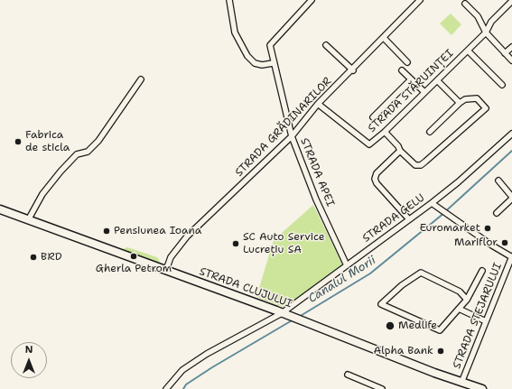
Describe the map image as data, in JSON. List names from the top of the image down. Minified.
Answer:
{"streets":{"main road":["STRADA CLUJULUI"],"street":["STRADA STĂRUINȚEI","STRADA GRĂDINARILOR","STRADA APEI","STRADA GELU","STRADA STEJARULUI"]},"crossings":[["STRADA STĂRUINȚEI","STRADA GRĂDINARILOR"],["STRADA GRĂDINARILOR","STRADA APEI"],["STRADA GRĂDINARILOR","STRADA CLUJULUI"],["STRADA APEI","STRADA GELU"],["STRADA GELU","STRADA CLUJULUI"],["STRADA CLUJULUI","STRADA STEJARULUI"]],"water":["Canalul Morii"],"places":["Fabrica de sticla","Euromarket","Pensiunea Ioana","Mariflor","SC Auto Service Lucrețiu SA","Gherla Petrom","BRD","Medlife","Alpha Bank"],"north":"top"}
